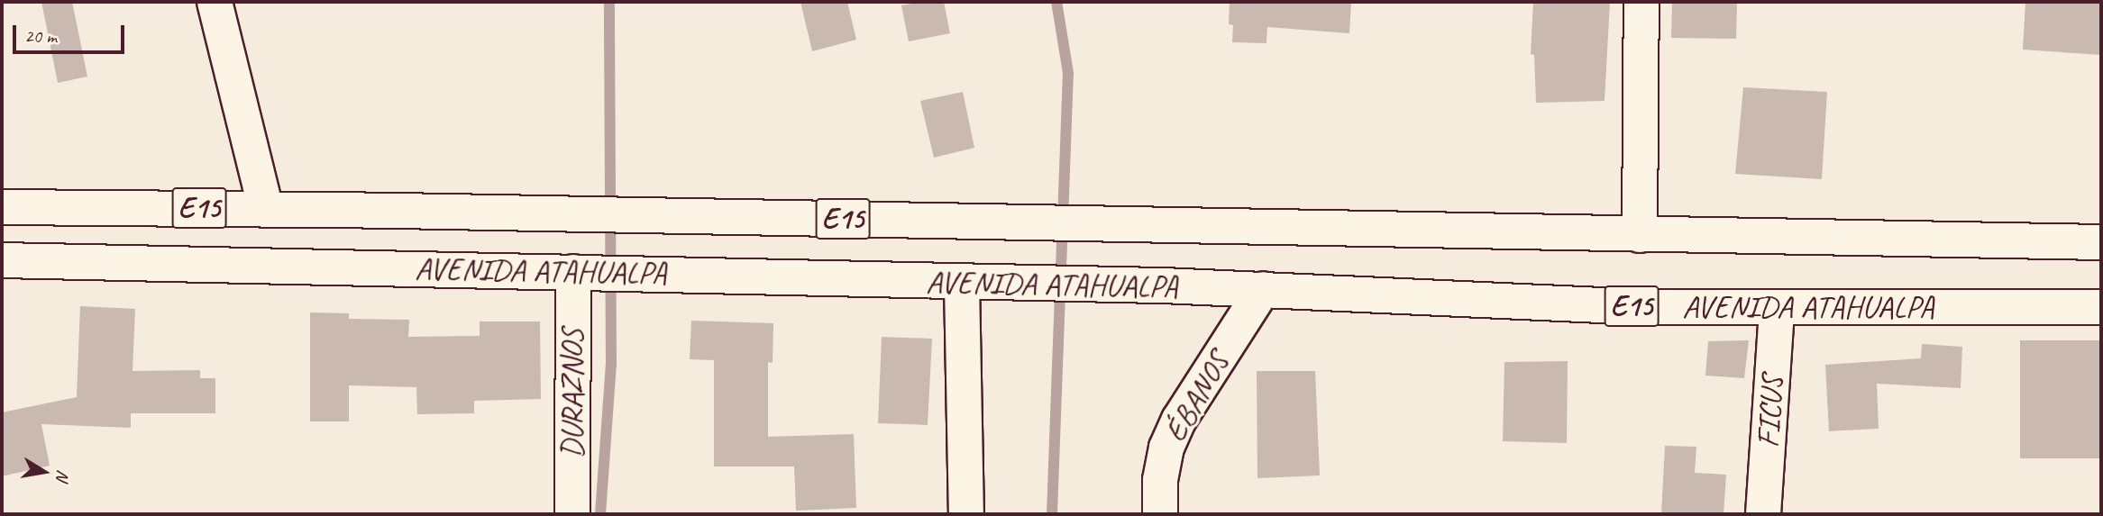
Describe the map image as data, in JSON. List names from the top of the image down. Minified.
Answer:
{"streets":{"main road":["E15","AVENIDA ATAHUALPA","DURAZNOS","ÉBANOS","FICUS"]},"crossings":[["AVENIDA ATAHUALPA","DURAZNOS"],["AVENIDA ATAHUALPA","ÉBANOS"],["AVENIDA ATAHUALPA","FICUS"]],"scale_bar":"20 m","north":"right"}
